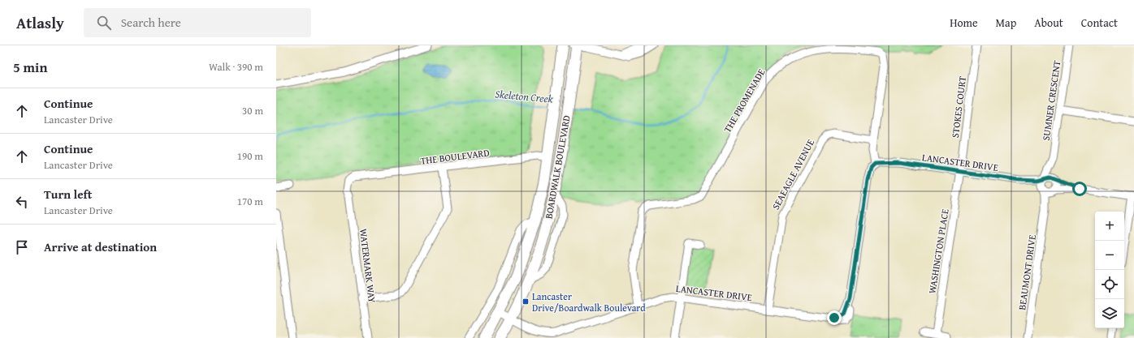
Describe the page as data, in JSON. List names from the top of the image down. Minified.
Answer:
{"streets":{"main road":["BOARDWALK BOULEVARD"],"street":["THE PROMENADE","SUMNER CRESCENT","STOKES COURT","THE BOULEVARD","LANCASTER DRIVE","SEAEAGLE AVENUE","WASHINGTON PLACE","WATERMARK WAY","BEAUMONT DRIVE"]},"crossings":[["THE PROMENADE","LANCASTER DRIVE"],["THE PROMENADE","SEAEAGLE AVENUE"],["SUMNER CRESCENT","LANCASTER DRIVE"],["STOKES COURT","LANCASTER DRIVE"],["STOKES COURT","WASHINGTON PLACE"],["THE BOULEVARD","BOARDWALK BOULEVARD"],["THE BOULEVARD","WATERMARK WAY"],["LANCASTER DRIVE","BOARDWALK BOULEVARD"],["LANCASTER DRIVE","SEAEAGLE AVENUE"],["LANCASTER DRIVE","WASHINGTON PLACE"]],"water":["Skeleton Creek"],"places":{"transit":["Lancaster Drive/Boardwalk Boulevard"]},"page":{"header":"Atlasly","search":"Search here","nav":["Home","Map","About","Contact"],"heading":["5 min","Walk · 390 m"],"list":[["Continue","Lancaster Drive","30 m"],["Continue","Lancaster Drive","190 m"],["Turn left","Lancaster Drive","170 m"],"Arrive at destination"],"map_buttons":["+","−"]}}
